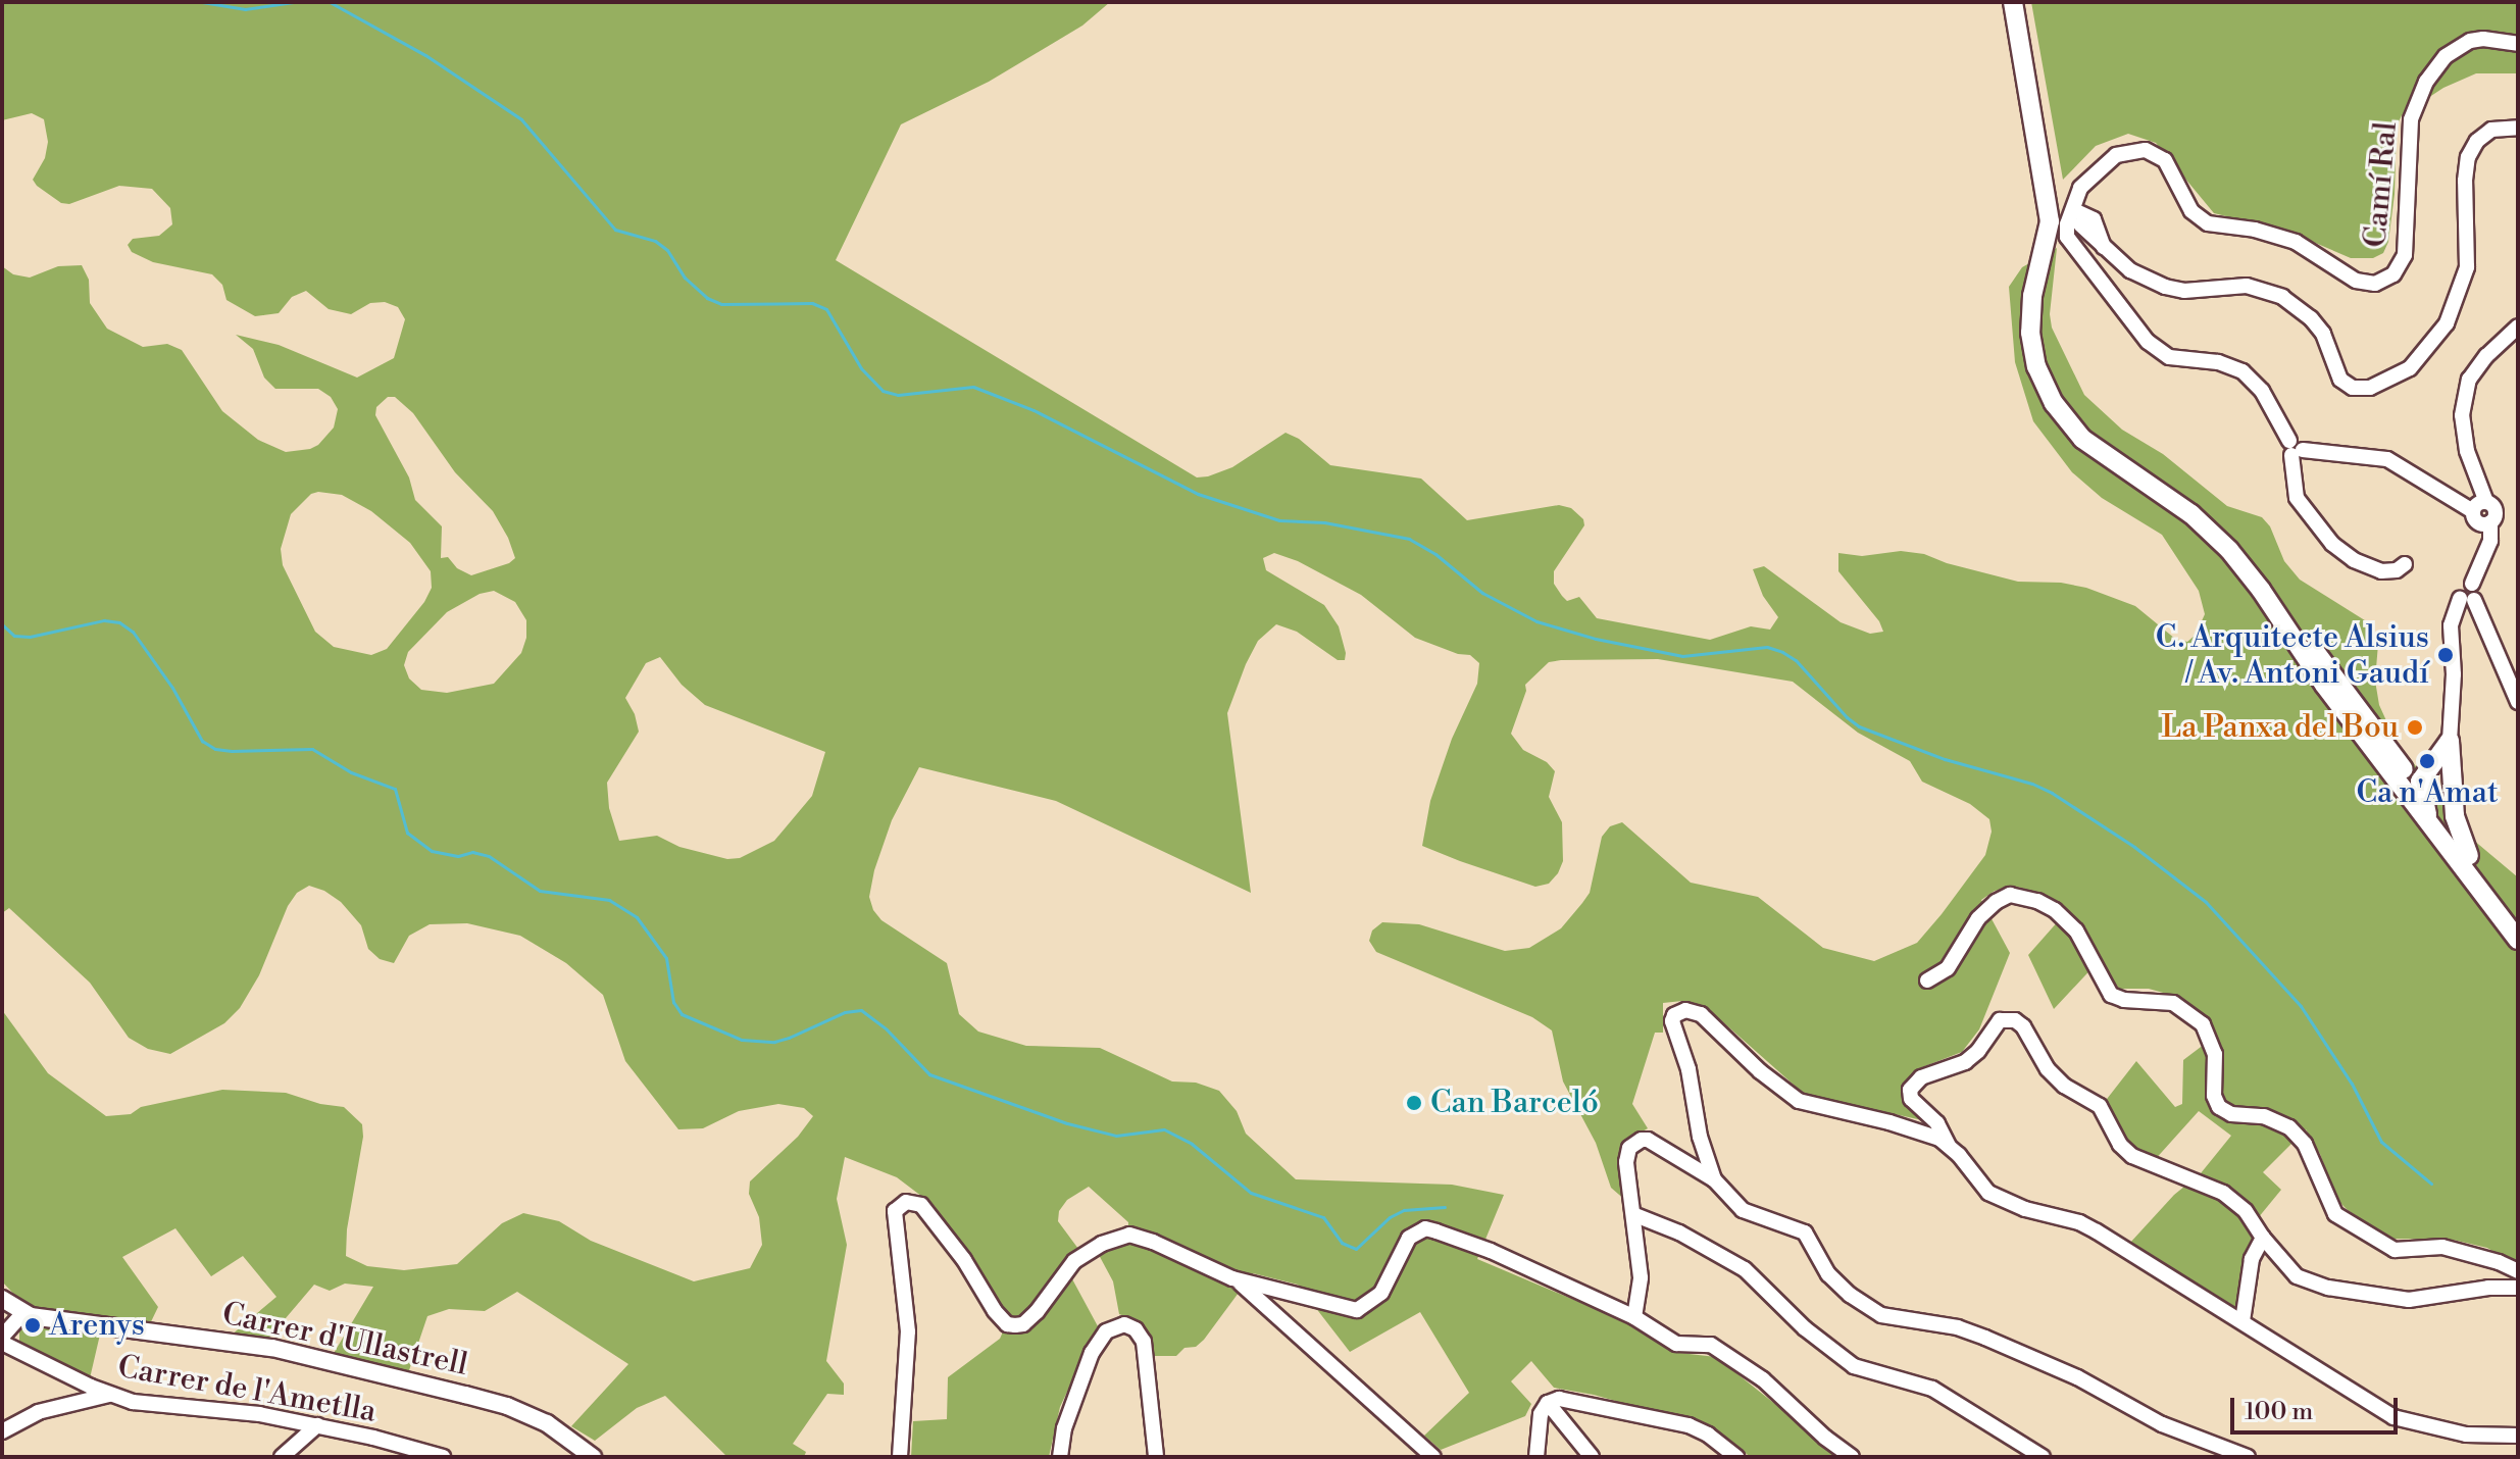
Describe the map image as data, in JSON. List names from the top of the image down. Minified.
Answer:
{"streets":{"street":["Camí Ral","Carrer d'Ullastrell","Carrer de l'Ametlla"]},"places":["C. Arquitecte Alsius / Av. Antoni Gaudí","La Panxa del Bou","Ca n'Amat","Can Barceló","Arenys"],"scale_bar":"100 m"}
